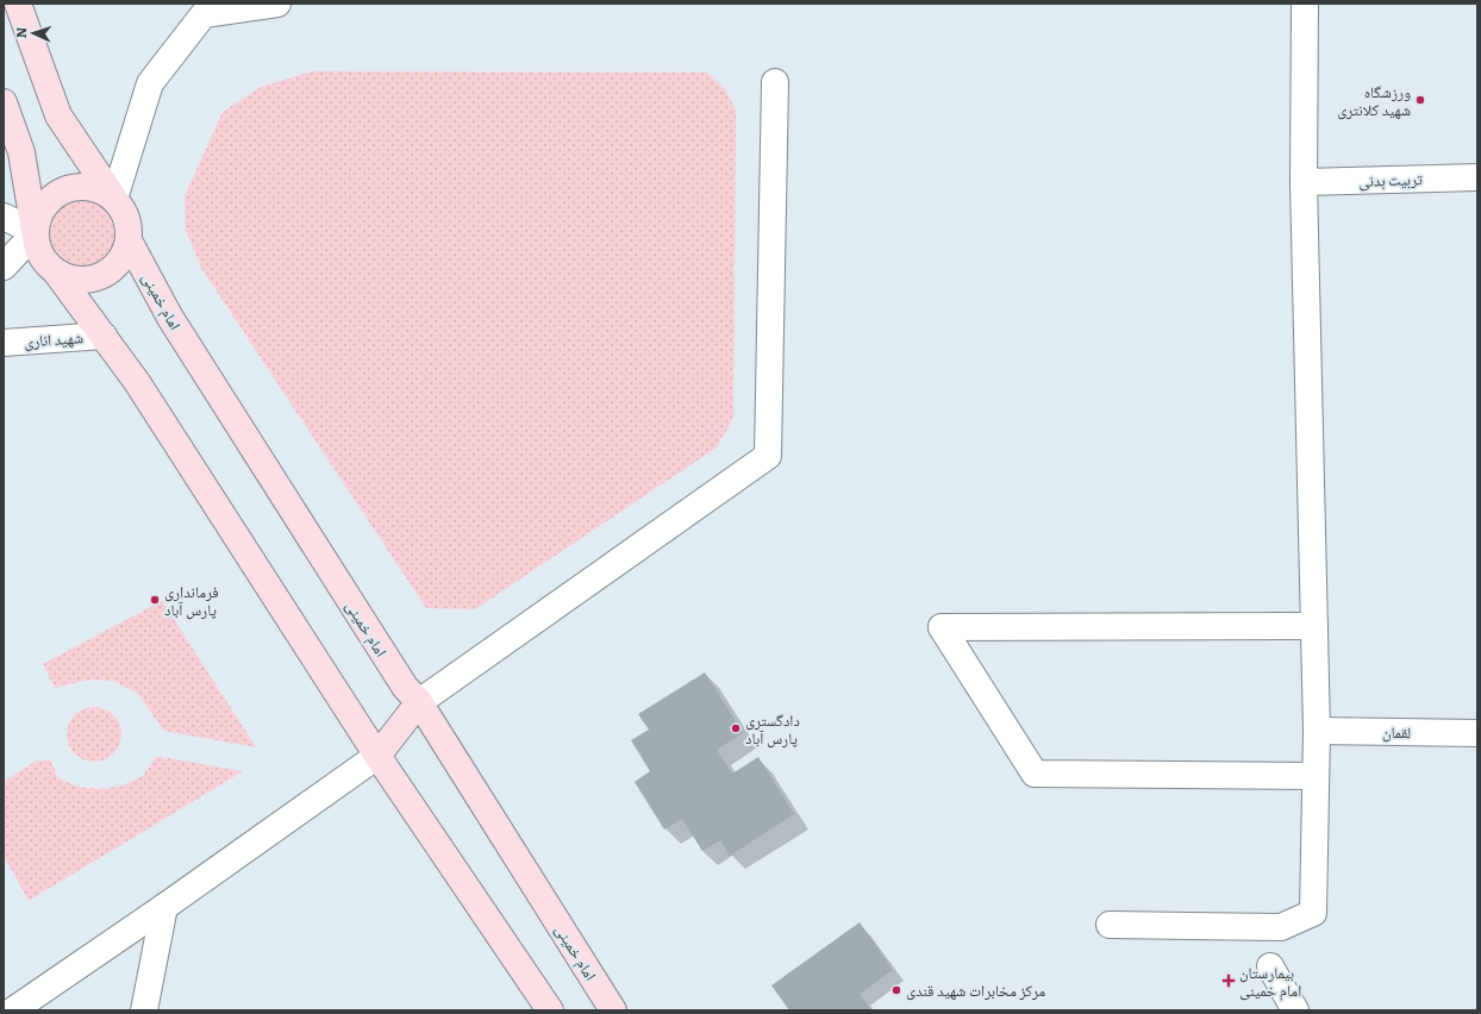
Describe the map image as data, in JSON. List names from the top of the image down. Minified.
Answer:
{"streets":{"main road":["امام خمینی"],"street":["تربیت بدنی","شهید اناری","لقمان"]},"places":{"other":["ورزشگاه شهید کلانتری","فرمانداری پارس آباد","دادگستری پارس آباد","مرکز مخابرات شهید قندی"],"health":["بیمارستان امام خمینی"]},"north":"left"}
